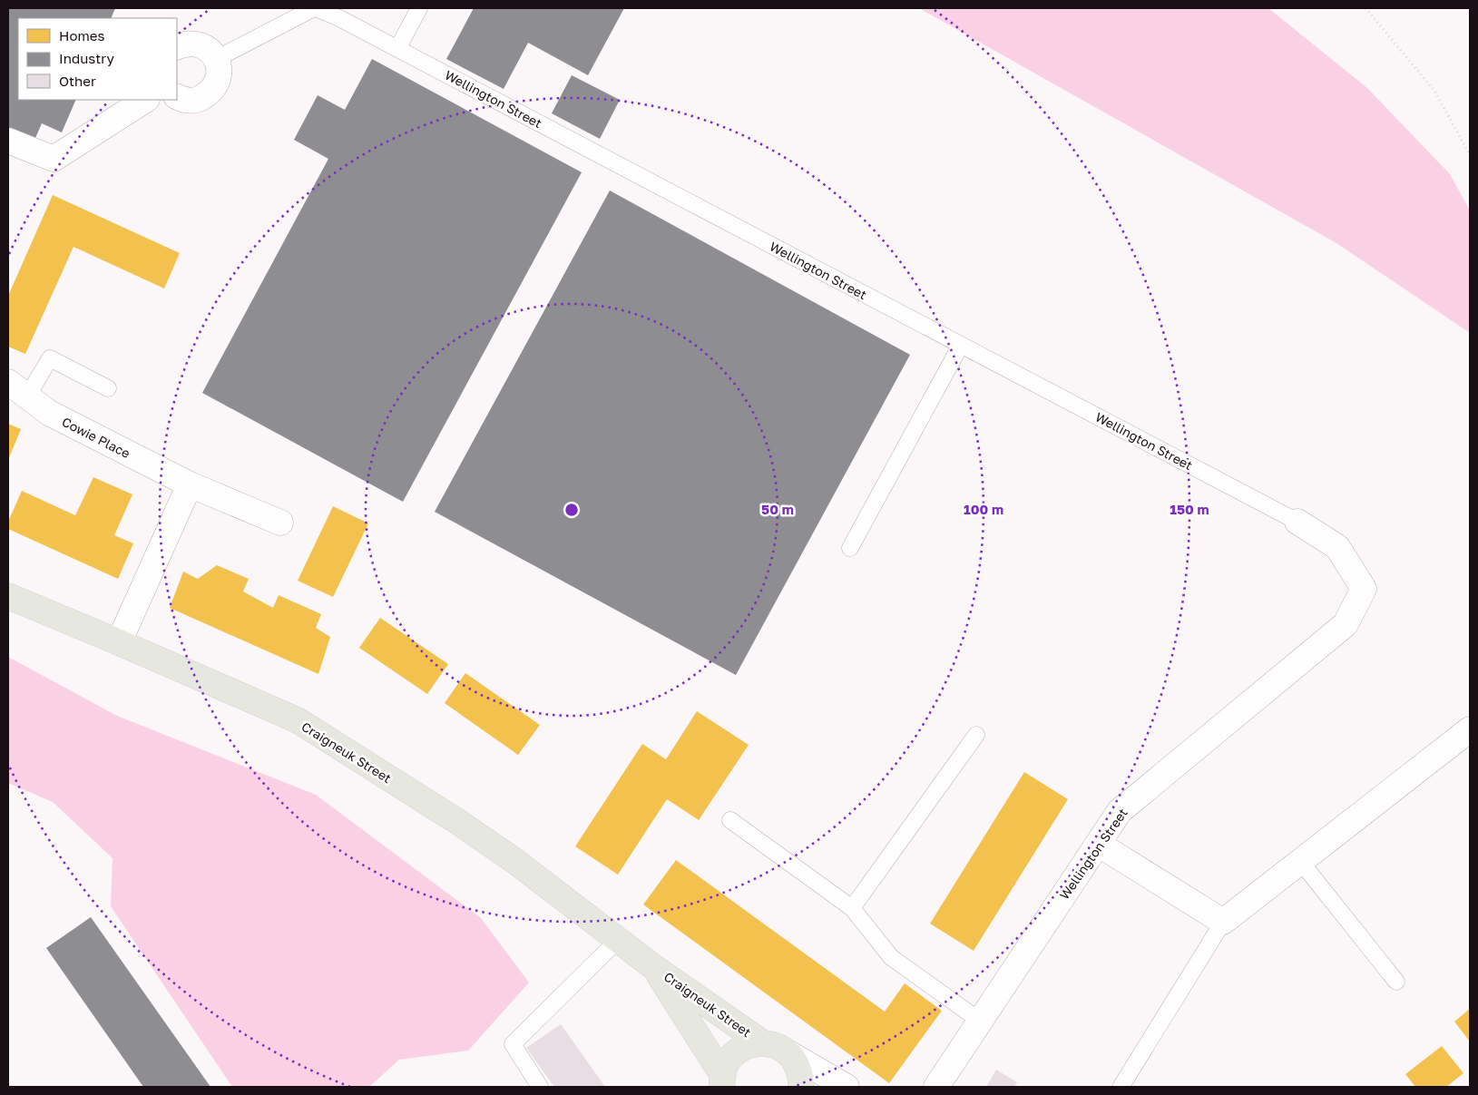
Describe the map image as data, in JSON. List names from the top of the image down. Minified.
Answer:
{"streets":{"main road":["Craigneuk Street"],"street":["Wellington Street","Cowie Place"]},"legend":["Homes","Industry","Other"],"rings":["50 m","100 m","150 m"]}
